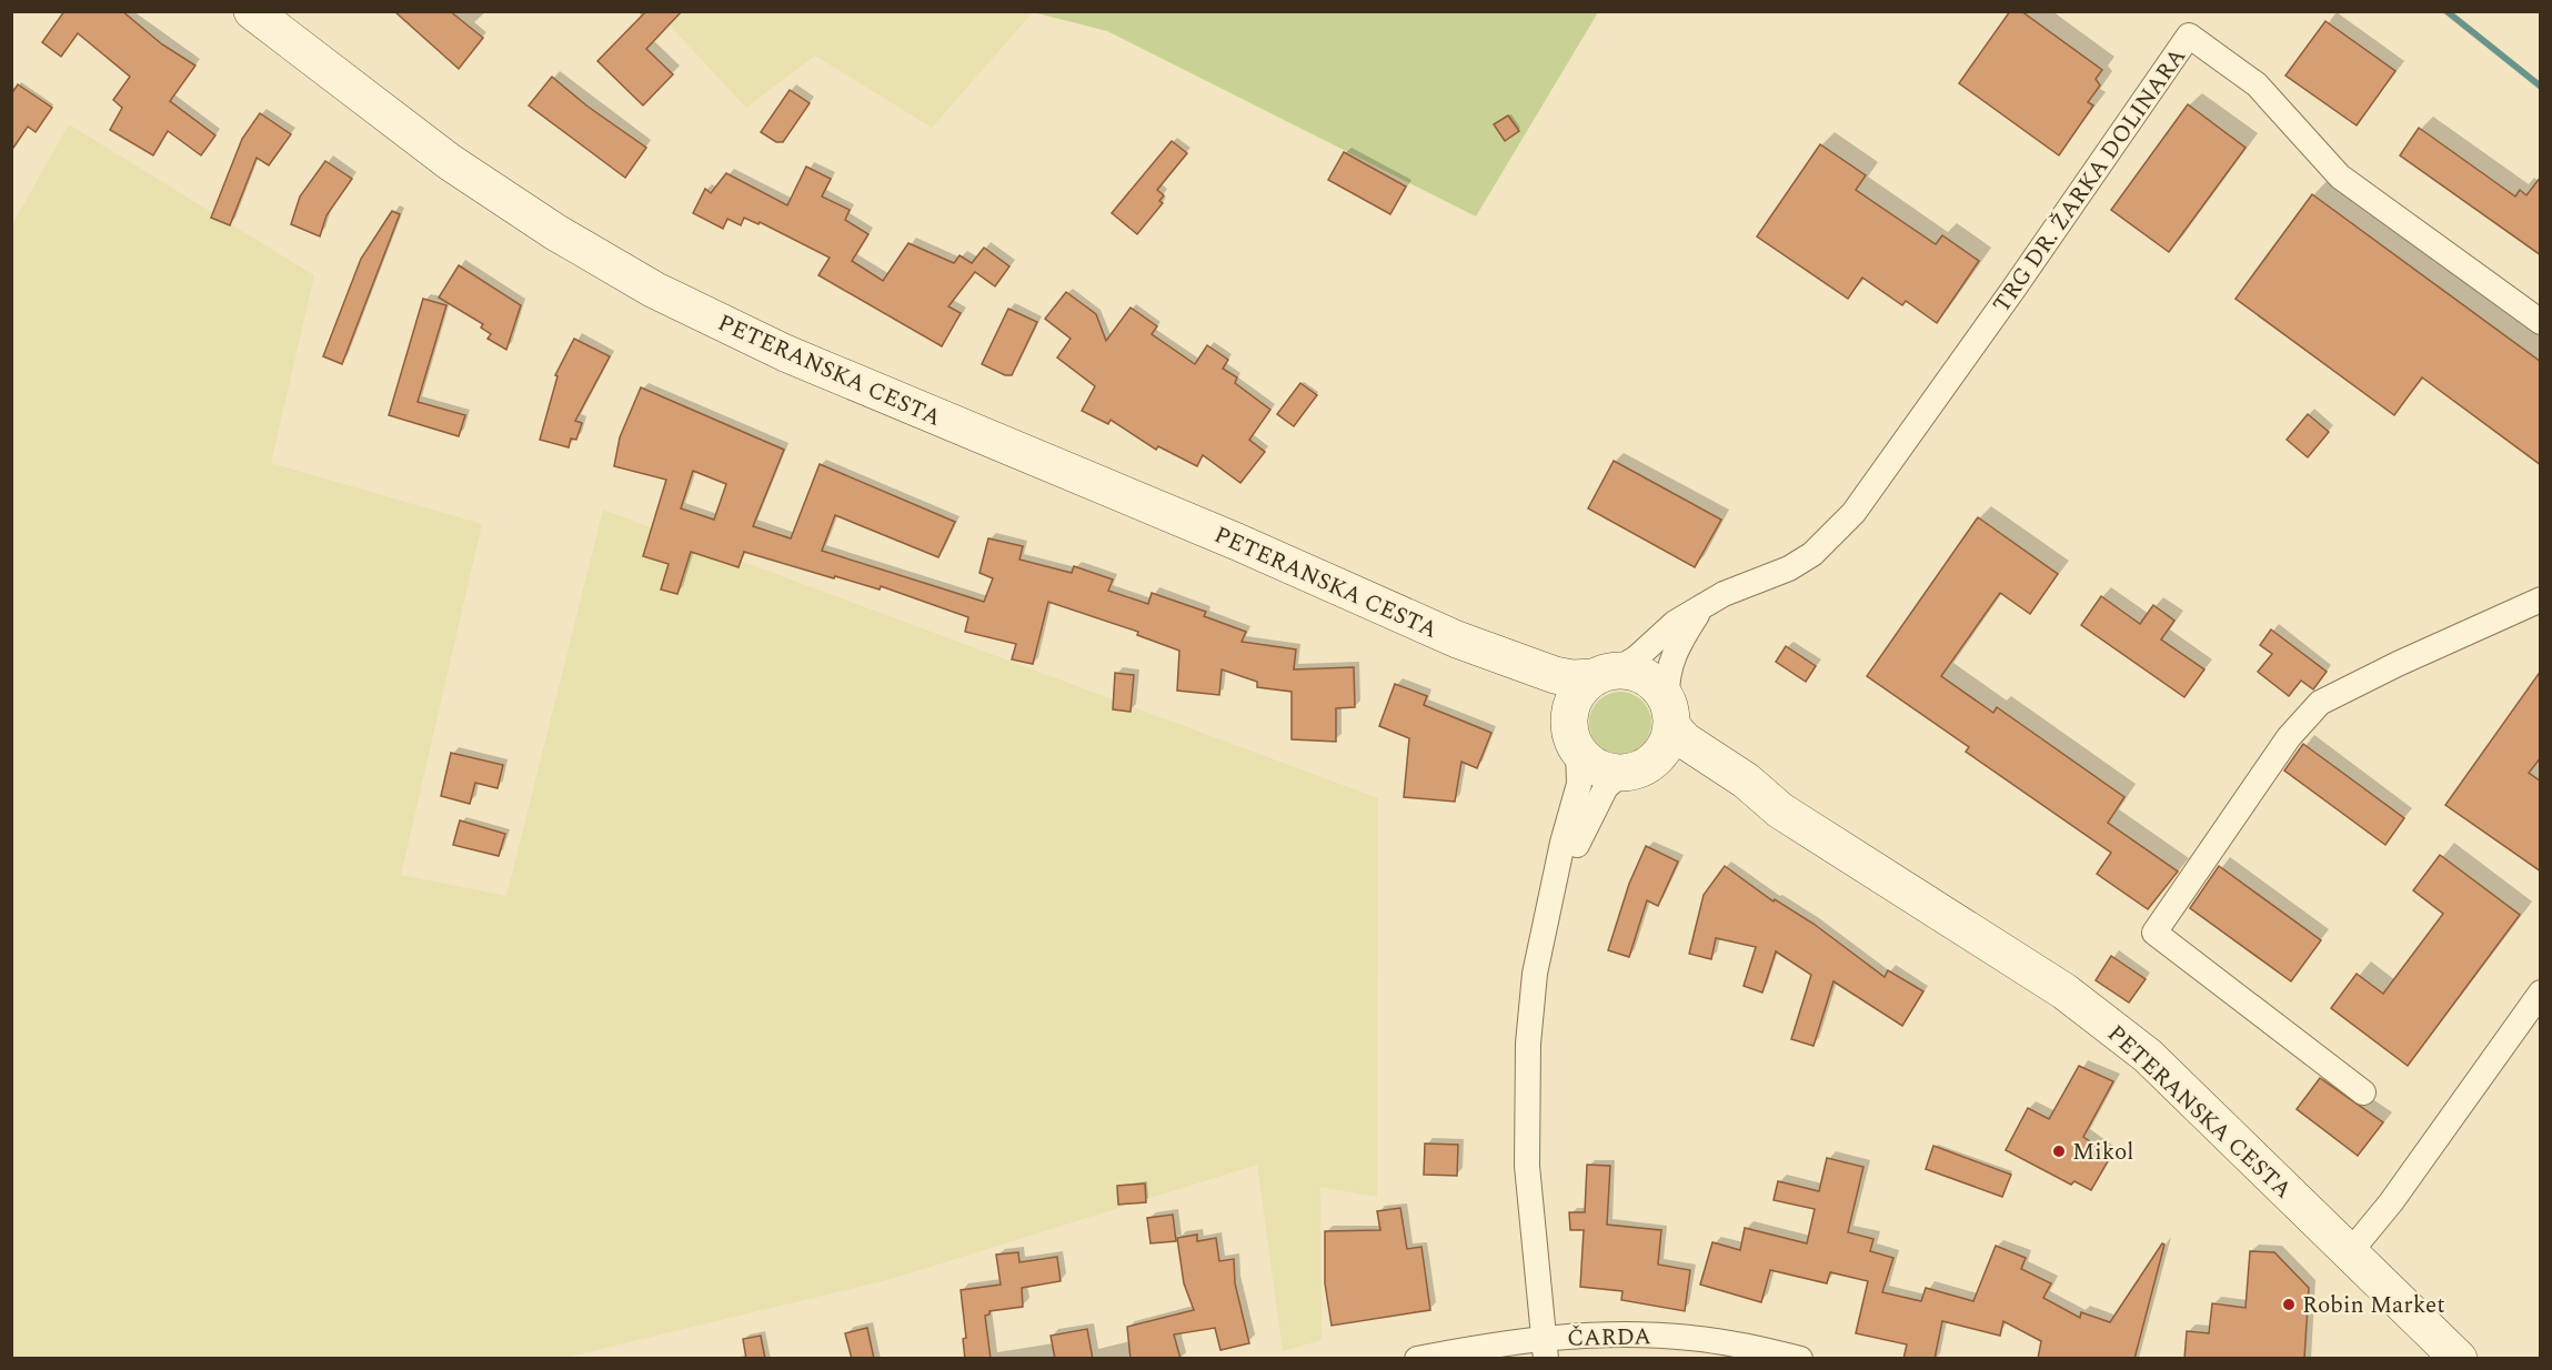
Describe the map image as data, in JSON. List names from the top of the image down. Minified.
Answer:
{"streets":{"main road":["PETERANSKA CESTA"],"street":["TRG DR. ŽARKA DOLINARA","ČARDA"]},"crossings":[["TRG DR. ŽARKA DOLINARA","PETERANSKA CESTA"]],"places":["Mikol","Robin Market"]}
